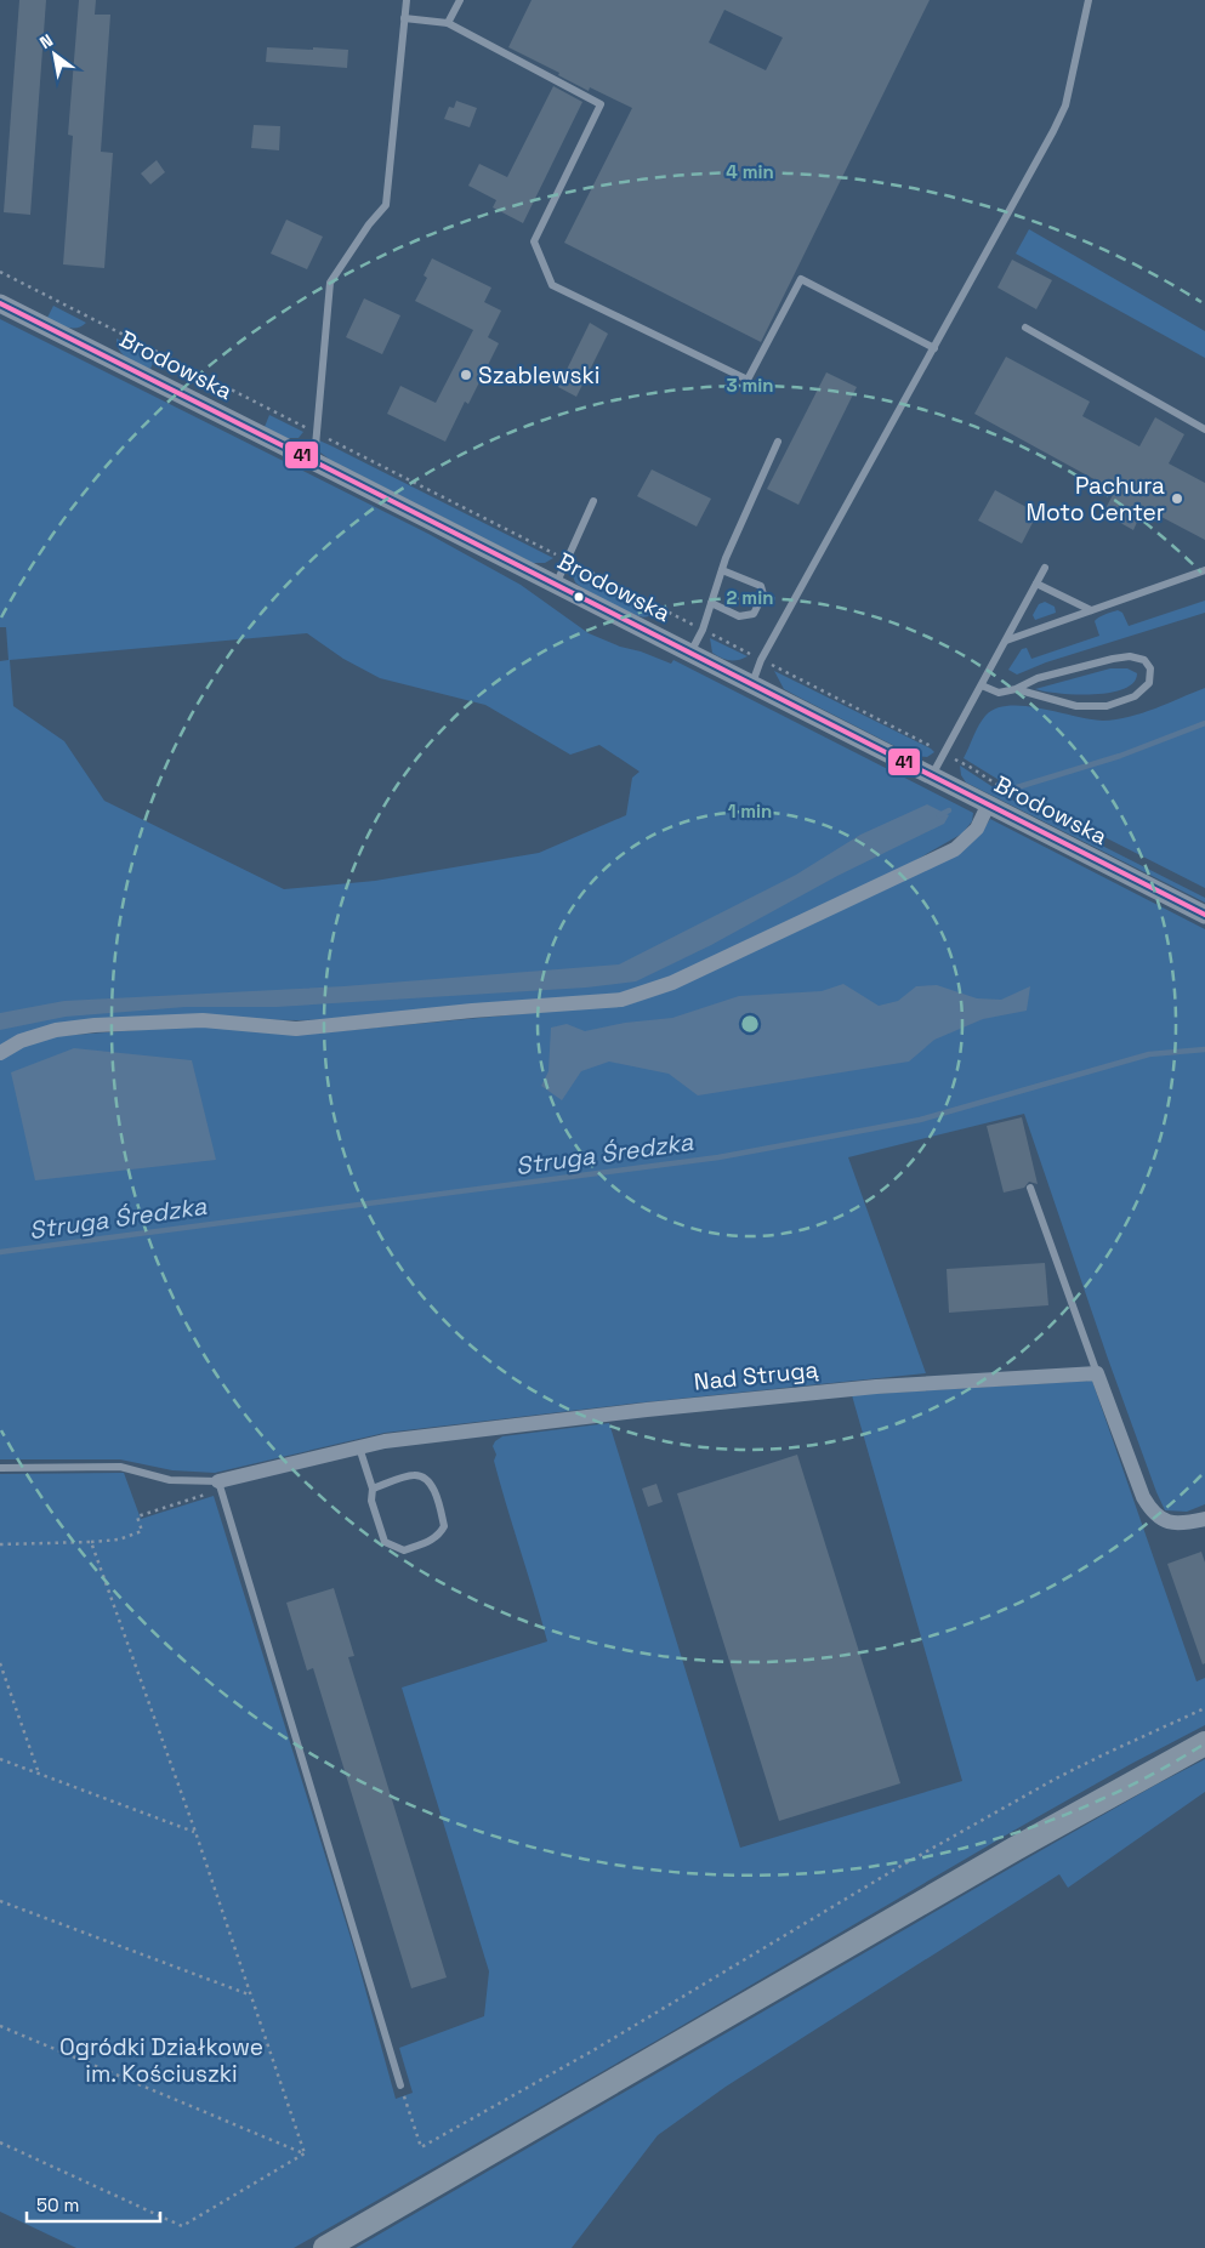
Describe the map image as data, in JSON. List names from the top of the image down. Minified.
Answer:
{"streets":{"street":["Brodowska","Nad Strugą"]},"water":["Struga Średzka"],"parks":["Ogródki Działkowe im. Kościuszki"],"places":["Szablewski","Pachura Moto Center"],"lines":["transit line 41"],"scale_bar":"50 m","north":"top left","rings":["4 min","3 min","2 min","1 min"]}
